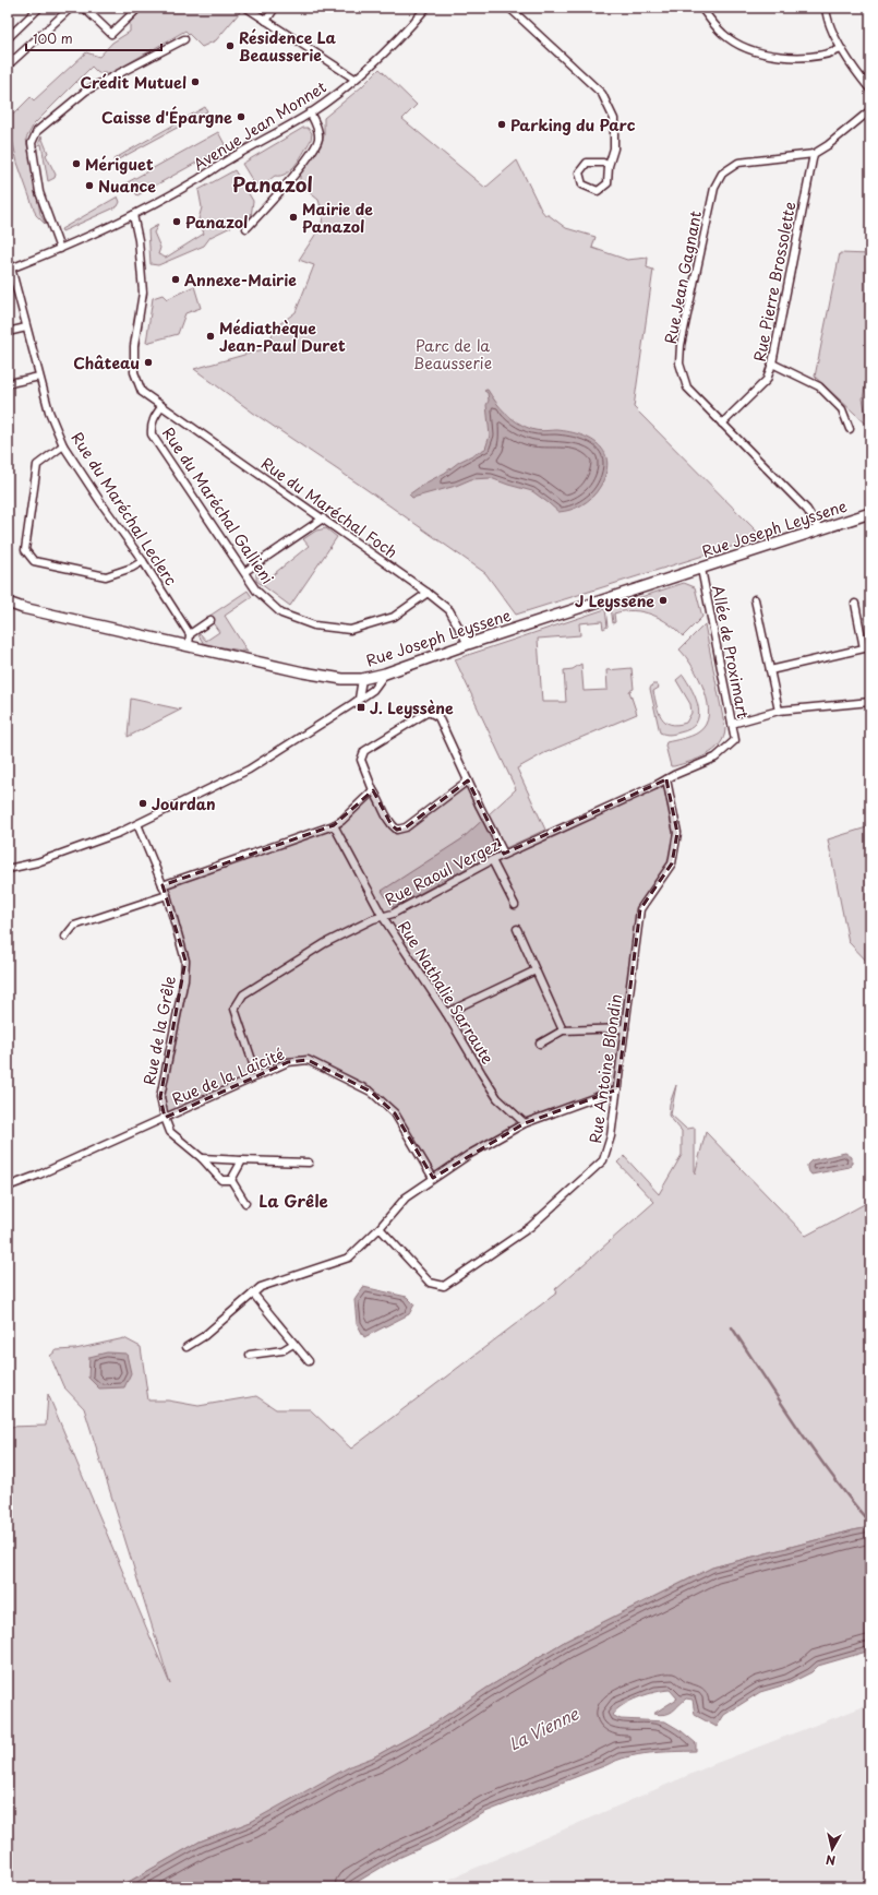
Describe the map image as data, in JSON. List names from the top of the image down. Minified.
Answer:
{"streets":{"street":["Avenue Jean Monnet","Rue Jean Gagnant","Rue Pierre Brossolette","Rue du Maréchal Gallieni","Rue du Maréchal Foch","Rue du Maréchal Leclerc","Rue Joseph Leyssene","Allée de Proximart","Rue Raoul Vergez","Rue Nathalie Sarraute","Rue de la Grêle","Rue Antoine Blondin","Rue de la Laïcité"]},"crossings":[["Avenue Jean Monnet","Rue du Maréchal Foch"],["Avenue Jean Monnet","Rue du Maréchal Leclerc"],["Rue Jean Gagnant","Rue Pierre Brossolette"],["Rue Jean Gagnant","Rue Joseph Leyssene"],["Rue du Maréchal Gallieni","Rue du Maréchal Foch"],["Rue du Maréchal Foch","Rue Joseph Leyssene"],["Rue Joseph Leyssene","Allée de Proximart"],["Allée de Proximart","Rue Raoul Vergez"],["Rue Raoul Vergez","Rue Nathalie Sarraute"],["Rue Raoul Vergez","Rue Antoine Blondin"],["Rue Raoul Vergez","Rue de la Laïcité"],["Rue de la Grêle","Rue de la Laïcité"]],"districts":["Panazol","La Grêle"],"water":["La Vienne"],"parks":["Parc de la Beausserie"],"places":{"other":["Résidence La Beausserie","Crédit Mutuel","Caisse d'Épargne","Parking du Parc","Mériguet","Nuance","Mairie de Panazol","Panazol","Annexe-Mairie","Médiathèque Jean-Paul Duret","Château","J Leyssene","Jourdan"],"transit":["J. Leyssène"]},"scale_bar":"100 m","north":"bottom"}
